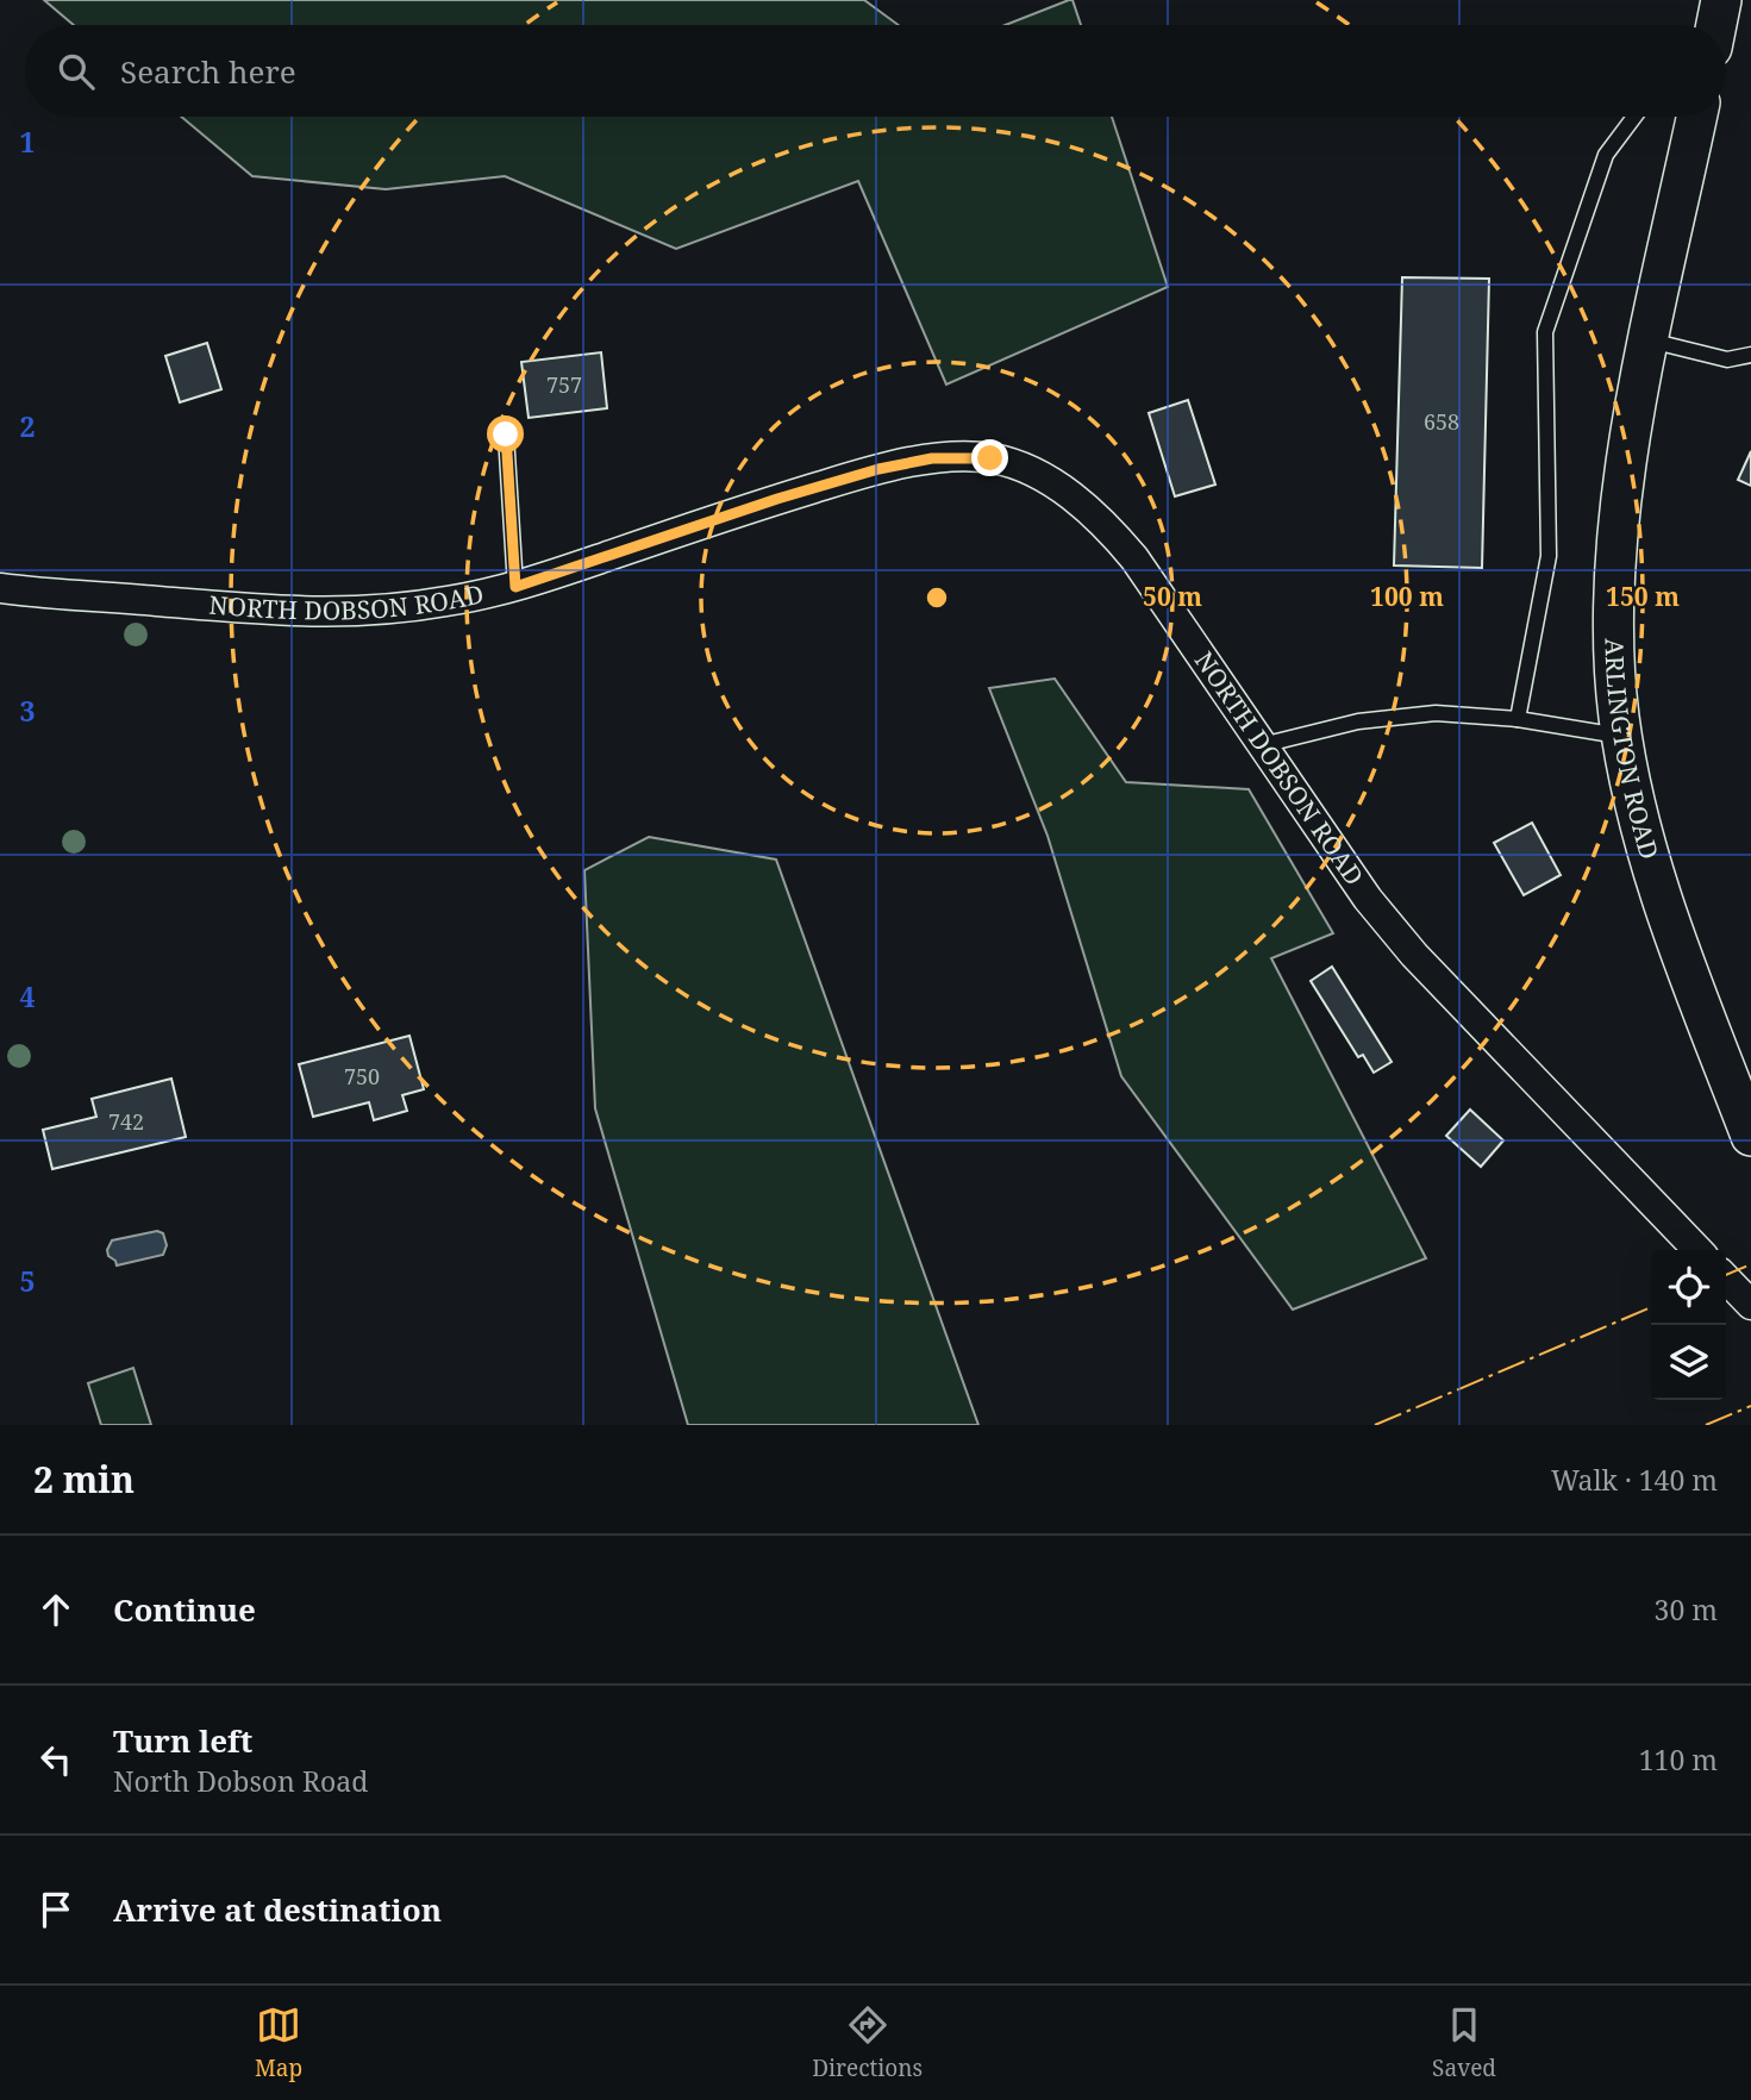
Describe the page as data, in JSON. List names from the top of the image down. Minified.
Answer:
{"streets":{"main road":["ARLINGTON ROAD"],"street":["NORTH DOBSON ROAD"]},"house_numbers":["757","658","750","742"],"page":{"search":"Search here","heading":["2 min","Walk · 140 m"],"list":[["Continue","30 m"],["Turn left","North Dobson Road","110 m"],"Arrive at destination"],"nav":["Map","Directions","Saved"]},"grid":{"rows":["1","2","3","4","5"]},"rings":["50 m","100 m","150 m"]}
